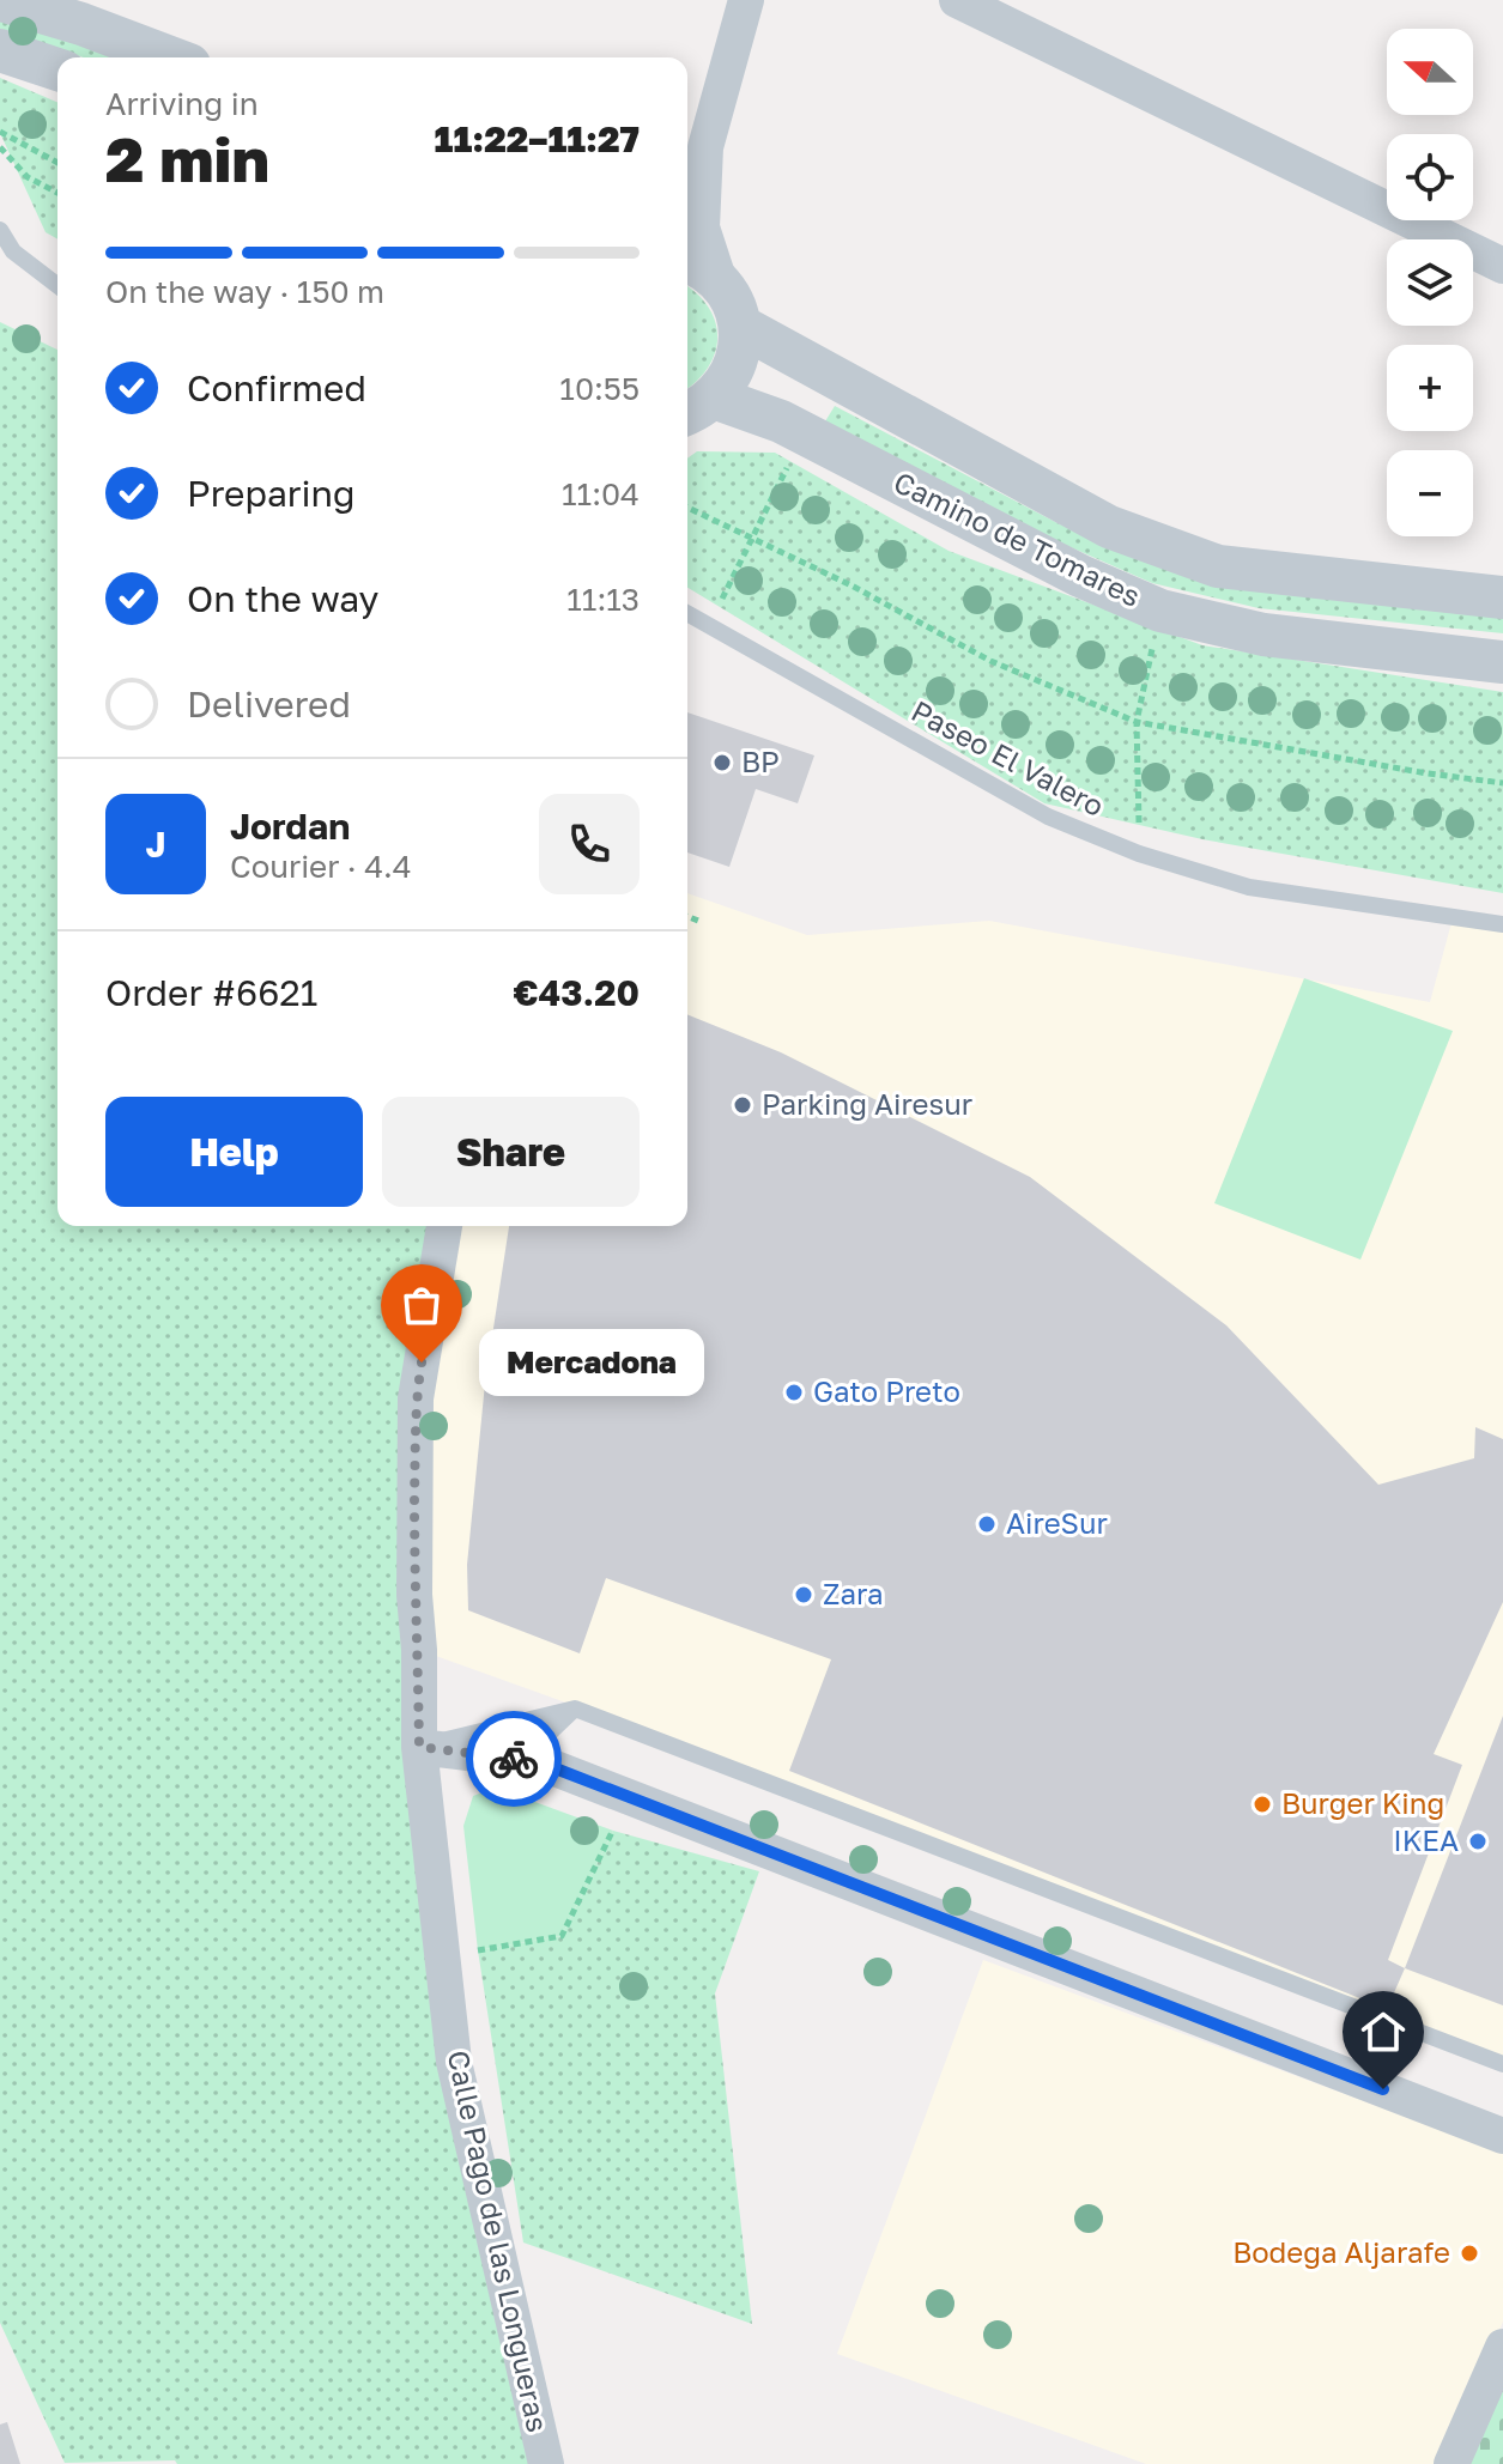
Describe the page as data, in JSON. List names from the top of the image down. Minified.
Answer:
{"streets":{"street":["Camino de Tomares","Calle Pago de las Longueras"],"lane":["Paseo El Valero"]},"places":["BP","Parking Airesur","Mercadona","Gato Preto","AireSur","Zara","Burger King","IKEA","Bodega Aljarafe"],"north":"left","page":{"map_buttons":["+","−"],"heading":["2 min","Arriving in","11:22–11:27"],"panel":["Jordan","Courier · 4.4","Order #6621","€43.20"],"bar":"On the way · 150 m","list":[["Confirmed","10:55"],["Preparing","11:04"],["On the way","11:13"],"Delivered"],"round":"J","buttons":["Help","Share"],"bubble":"Mercadona"}}
